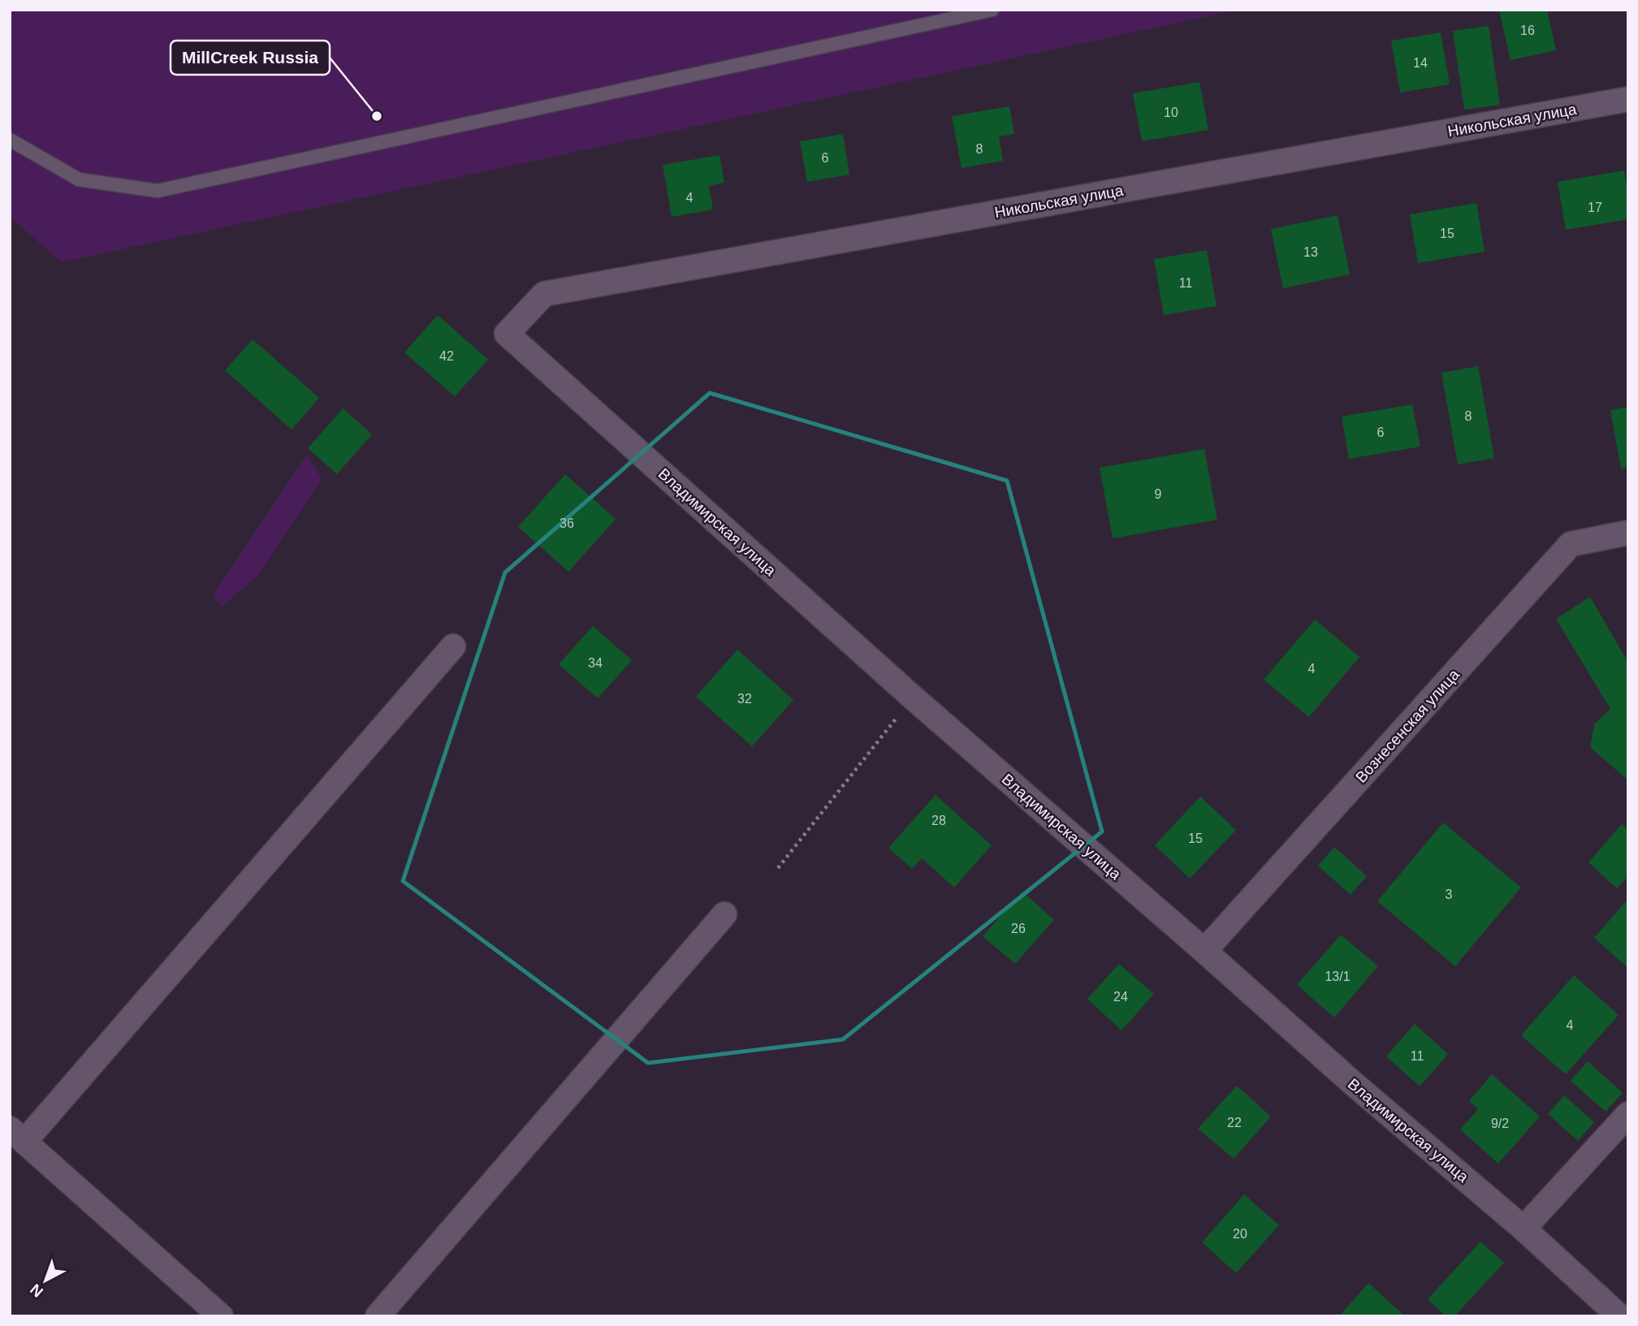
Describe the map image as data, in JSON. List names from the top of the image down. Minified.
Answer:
{"streets":{"street":["Никольская улица","Владимирская улица","Вознесенская улица"]},"crossings":[["Никольская улица","Владимирская улица"],["Владимирская улица","Вознесенская улица"]],"places":["MillCreek Russia"],"house_numbers":["16","14","10","8","6","4","17","15","13","11","42","8","6","9","36","34","4","32","28","15","3","26","13/1","24","4","11","22","9/2","20"],"north":"bottom left"}
